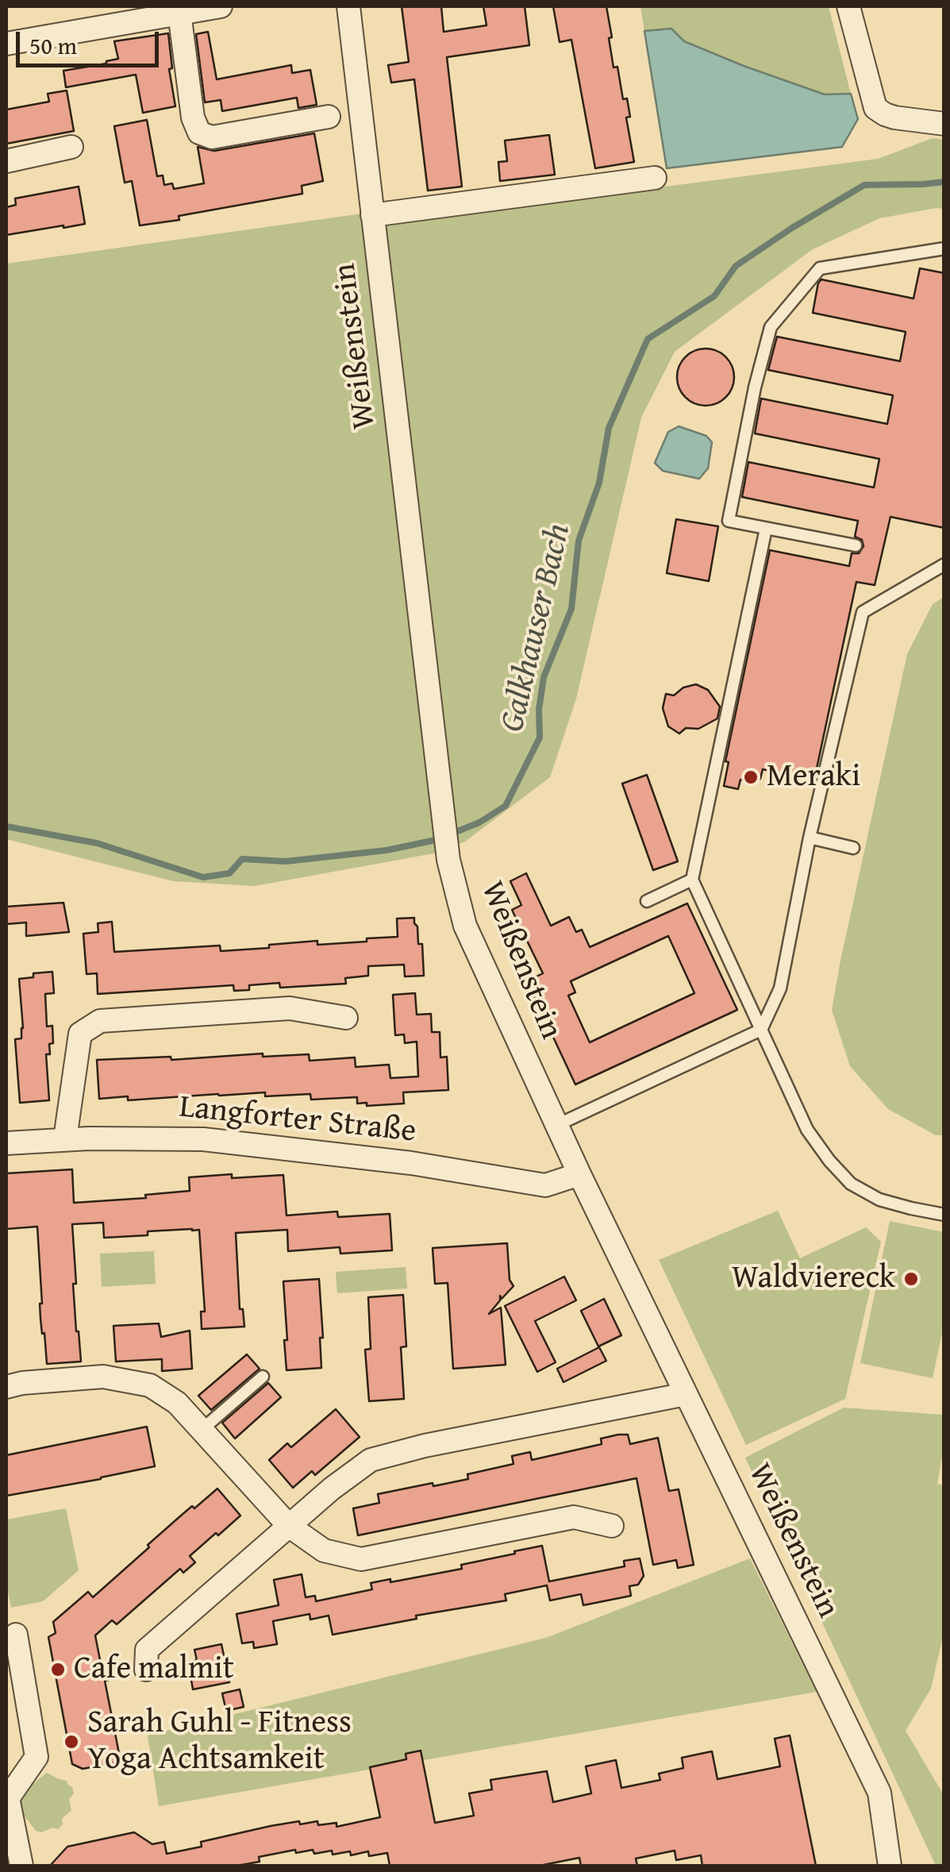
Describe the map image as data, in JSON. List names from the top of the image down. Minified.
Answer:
{"streets":{"street":["Weißenstein","Langforter Straße"]},"crossings":[["Weißenstein","Langforter Straße"]],"water":["Galkhauser Bach"],"places":["Meraki","Waldviereck","Cafe malmit","Sarah Guhl - Fitness Yoga Achtsamkeit"],"scale_bar":"50 m"}
